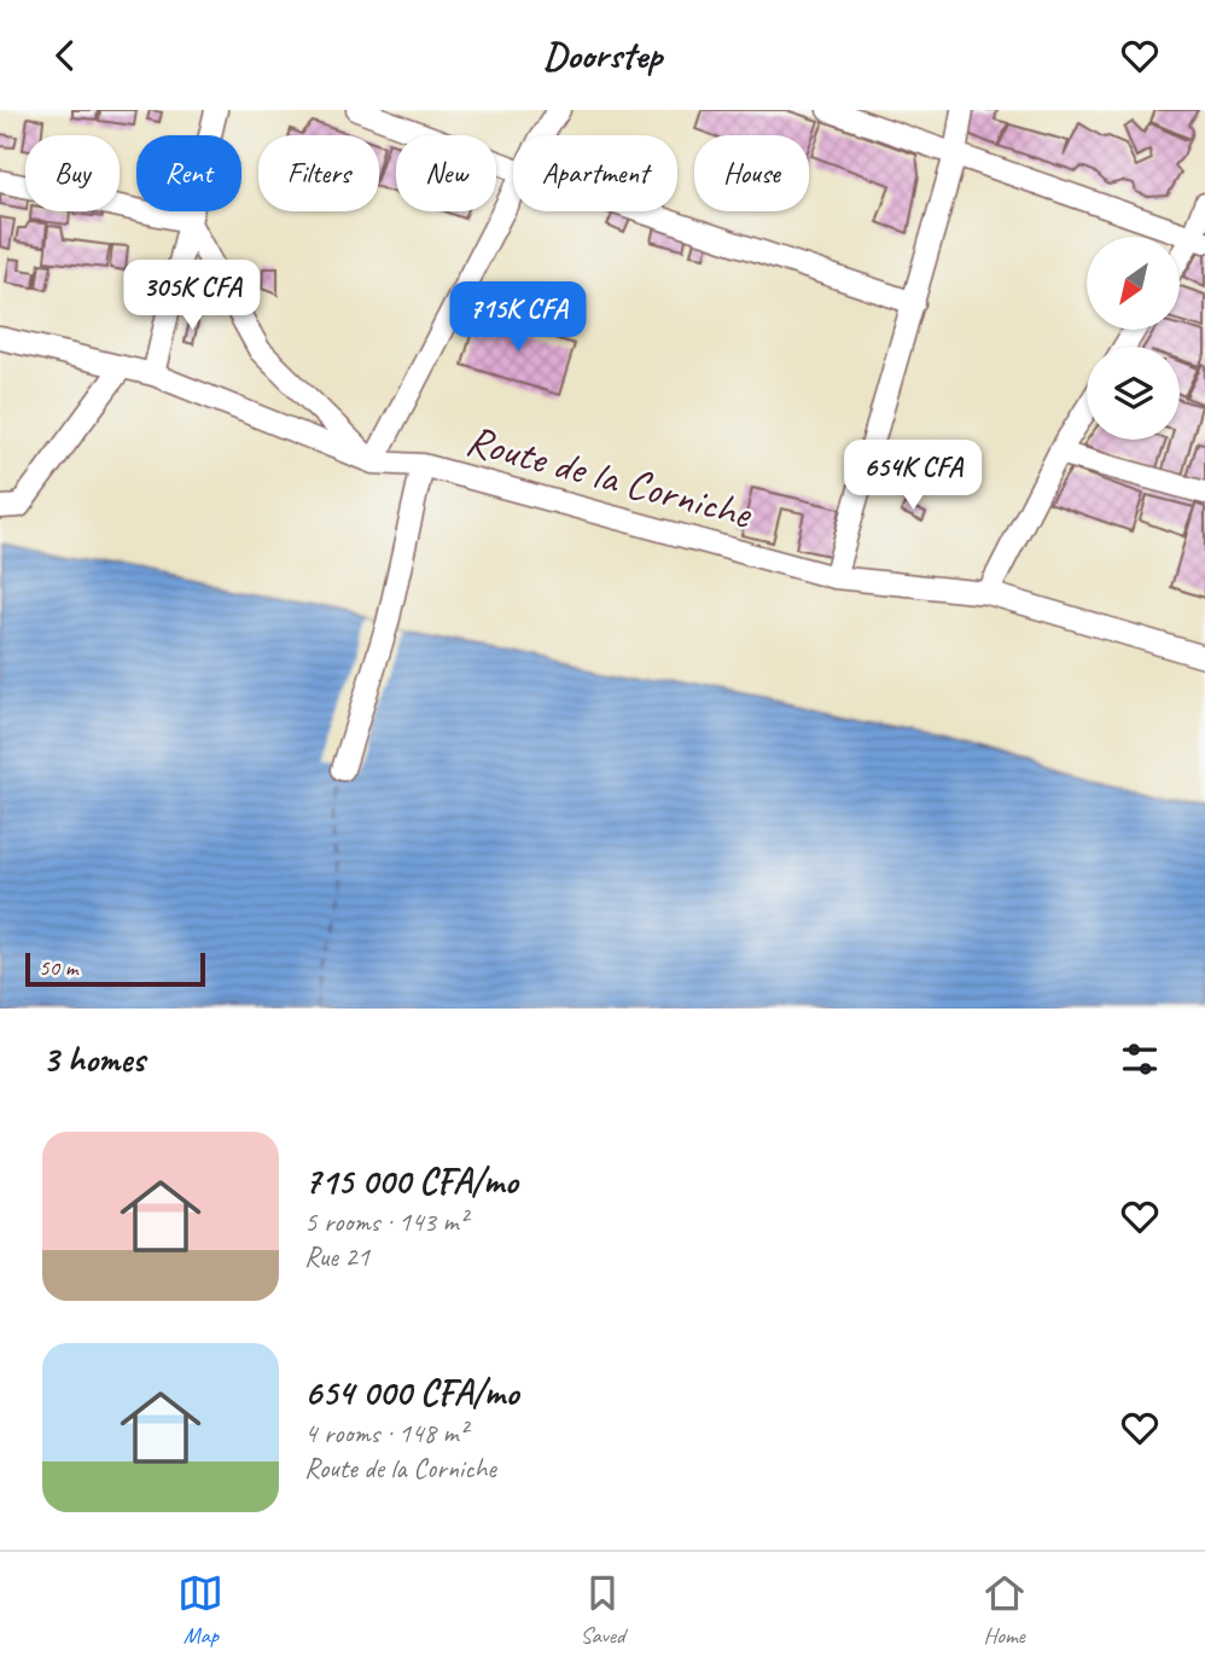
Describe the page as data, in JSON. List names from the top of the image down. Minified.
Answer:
{"streets":{"street":["Route de la Corniche"]},"scale_bar":"50 m","north":"bottom left","page":{"header":"Doorstep","chip":["Buy","Rent","Filters","New","Apartment","House"],"price":["305K CFA","715K CFA","654K CFA"],"scale":"50 m","heading":"3 homes","list":[{"name":"715 000 CFA/mo","note":"5 rooms · 143 m² · Rue 21"},{"name":"654 000 CFA/mo","note":"4 rooms · 148 m² · Route de la Corniche"}],"tabs":["Map","Saved","Home"]}}
